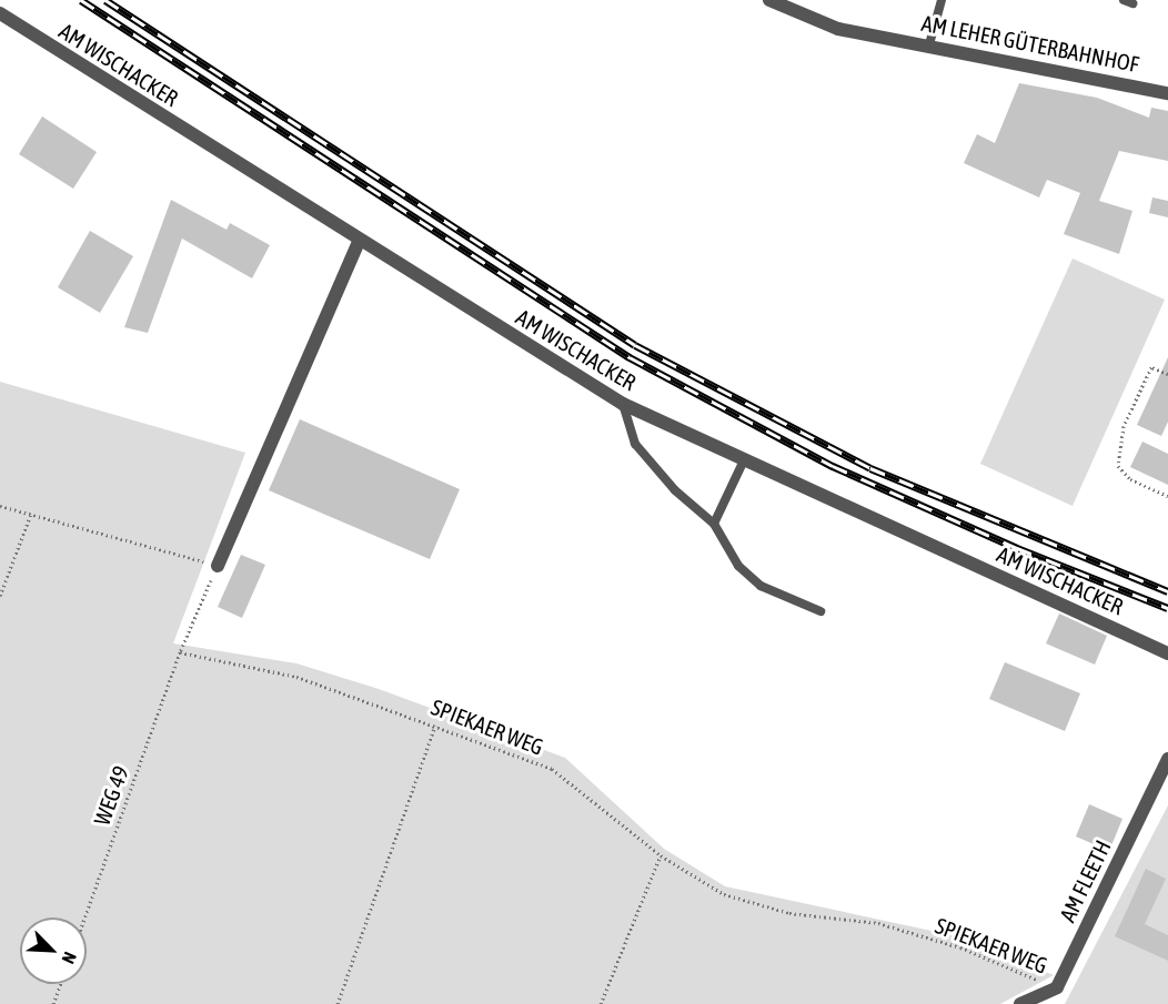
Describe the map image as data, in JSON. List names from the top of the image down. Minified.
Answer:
{"streets":{"street":["AM LEHER GÜTERBAHNHOF","AM WISCHACKER","AM FLEETH"],"path":["SPIEKAER WEG","WEG 49"]},"crossings":[["SPIEKAER WEG","WEG 49"],["SPIEKAER WEG","AM FLEETH"]],"north":"bottom right"}
